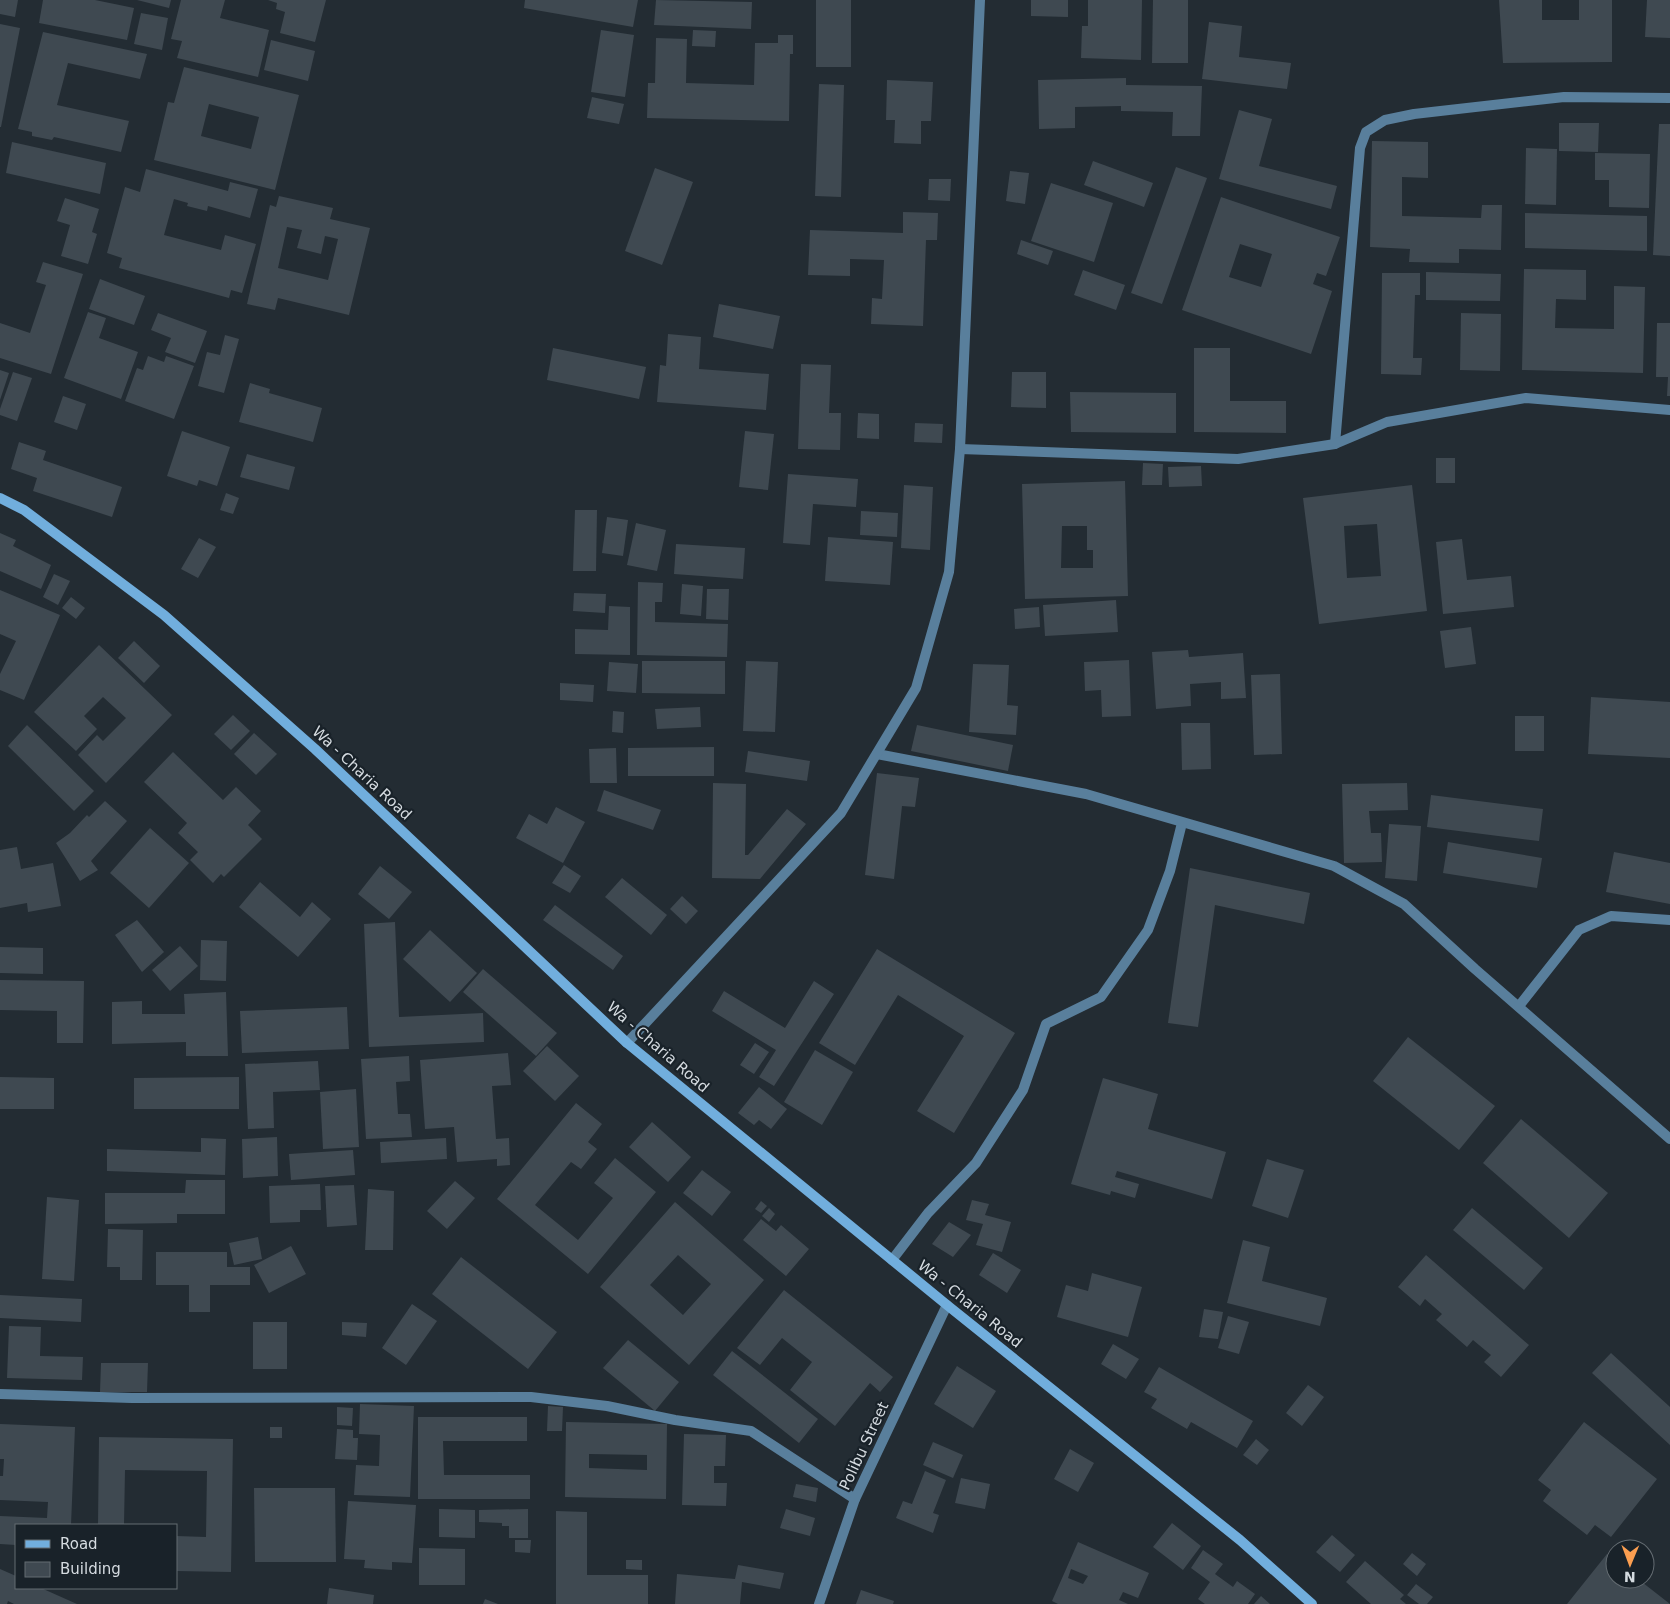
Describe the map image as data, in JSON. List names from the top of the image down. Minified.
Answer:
{"streets":{"street":["Wa - Charia Road","Polibu Street"]},"crossings":[["Wa - Charia Road","Polibu Street"]],"legend":["Road","Building"],"north":"bottom"}
